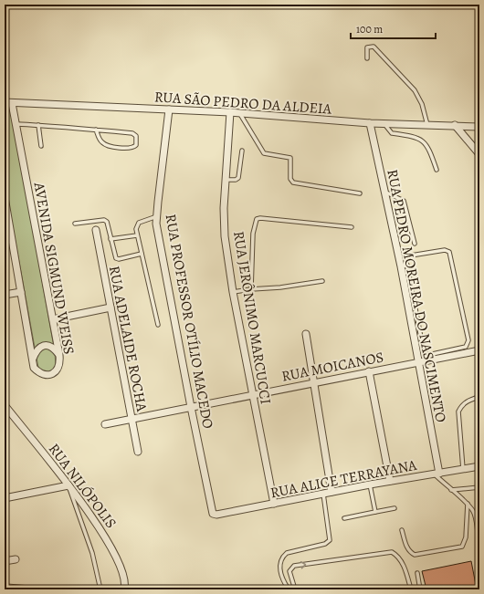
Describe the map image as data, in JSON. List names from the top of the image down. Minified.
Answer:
{"streets":{"street":["RUA SÃO PEDRO DA ALDEIA","AVENIDA SIGMUND WEISS","RUA PEDRO MOREIRA DO NASCIMENTO","RUA JERÔNIMO MARCUCCI","RUA PROFESSOR OTÍLIO MACEDO","RUA ADELAIDE ROCHA","RUA MOICANOS","RUA ALICE TERRAYANA","RUA NILÓPOLIS"]},"crossings":[["RUA SÃO PEDRO DA ALDEIA","AVENIDA SIGMUND WEISS"],["RUA SÃO PEDRO DA ALDEIA","RUA PEDRO MOREIRA DO NASCIMENTO"],["RUA SÃO PEDRO DA ALDEIA","RUA JERÔNIMO MARCUCCI"],["RUA SÃO PEDRO DA ALDEIA","RUA PROFESSOR OTÍLIO MACEDO"],["RUA PEDRO MOREIRA DO NASCIMENTO","RUA MOICANOS"],["RUA PEDRO MOREIRA DO NASCIMENTO","RUA ALICE TERRAYANA"],["RUA JERÔNIMO MARCUCCI","RUA MOICANOS"],["RUA JERÔNIMO MARCUCCI","RUA ALICE TERRAYANA"],["RUA PROFESSOR OTÍLIO MACEDO","RUA MOICANOS"],["RUA PROFESSOR OTÍLIO MACEDO","RUA ALICE TERRAYANA"],["RUA ADELAIDE ROCHA","RUA MOICANOS"]],"scale_bar":"100 m"}
